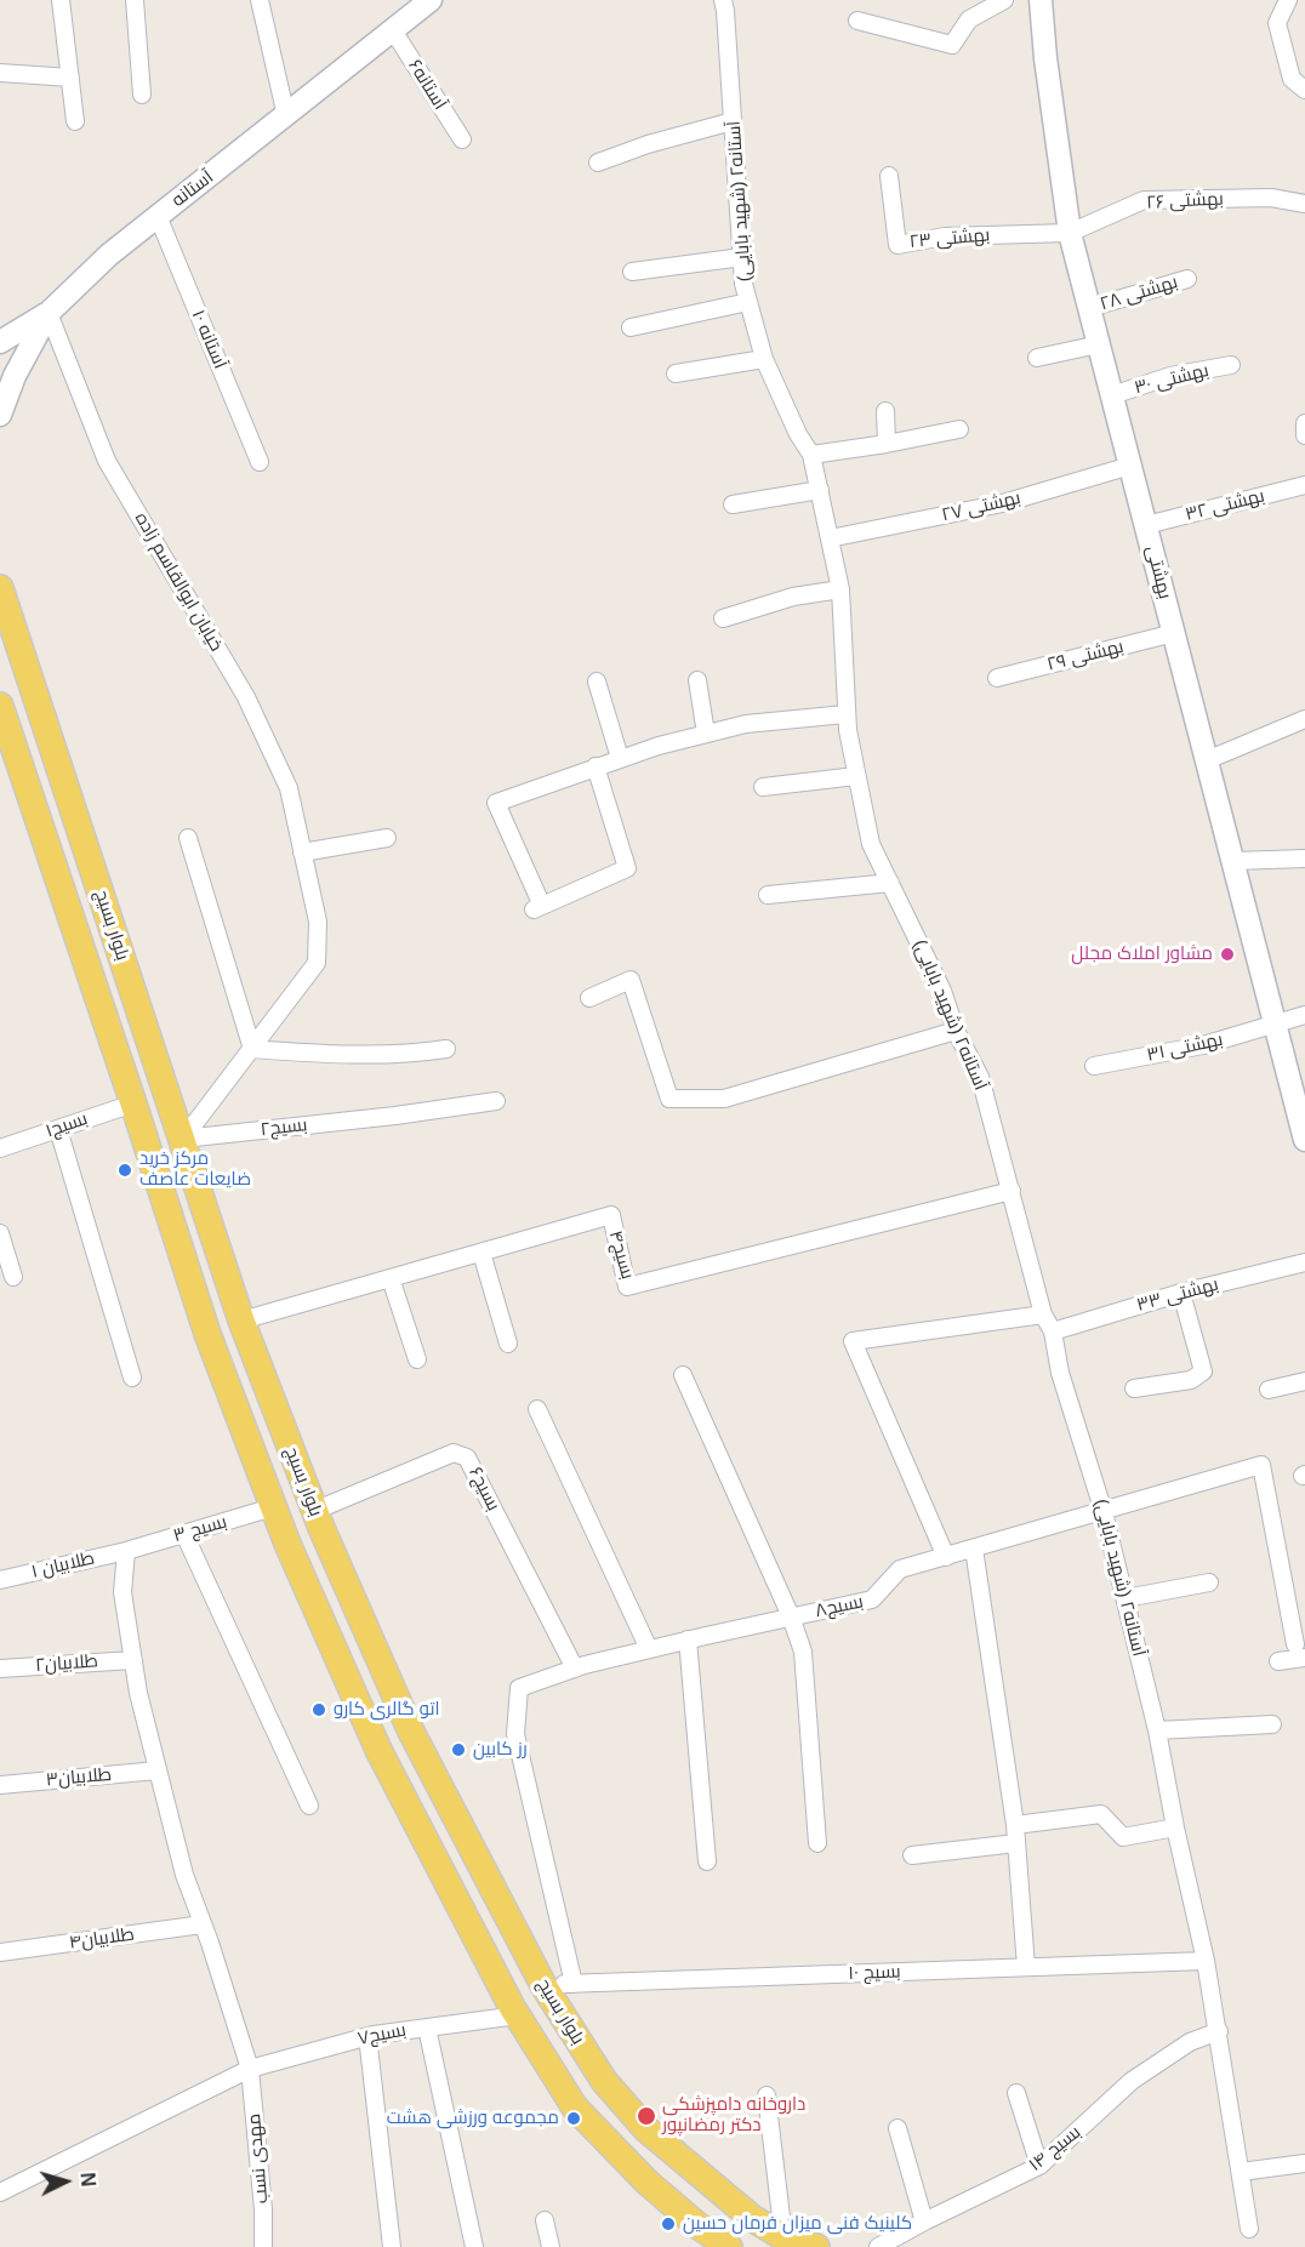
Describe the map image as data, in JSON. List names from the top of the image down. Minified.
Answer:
{"streets":{"main road":["آستانه","بهشتی","بلوار بسیج"],"street":["آستانه۶","آستانه۲ (شهید بابایی)","بهشتی ۲۶","بهشتی ۲۳","بهشتی ۲۸","آستانه ۱۰","بهشتی ۳۰","بهشتی ۳۲","بهشتی ۲۷","خیابان ابوالقاسم زاده","بهشتی ۲۹","بهشتی ۳۱","بسیج۱","بسیج۲","بسیج۴","بهشتی ۳۳","بسیج۶","بسیج ۳","طلابیان ۱","بسیج۸","طلابیان۲","طلابیان۳","طلابیان۴","بسیج ۱۰","بسیج۷","بسیج ۱۴","مهدی نسب"]},"crossings":[["آستانه۶","آستانه"],["آستانه","آستانه ۱۰"],["آستانه","خیابان ابوالقاسم زاده"],["آستانه۲ (شهید بابایی)","بهشتی ۲۷"],["آستانه۲ (شهید بابایی)","بسیج۴"],["آستانه۲ (شهید بابایی)","بهشتی ۳۳"],["آستانه۲ (شهید بابایی)","بسیج۸"],["آستانه۲ (شهید بابایی)","بسیج ۱۰"],["آستانه۲ (شهید بابایی)","بسیج ۱۴"],["بهشتی ۲۶","بهشتی ۲۳"],["بهشتی ۲۶","بهشتی"],["بهشتی ۲۳","بهشتی"],["بهشتی ۲۸","بهشتی"],["بهشتی ۳۰","بهشتی"],["بهشتی ۳۲","بهشتی"],["بهشتی ۲۷","بهشتی"],["بهشتی","بهشتی ۲۹"],["بهشتی","بهشتی ۳۱"],["بلوار بسیج","بسیج۱"],["بلوار بسیج","بسیج۲"],["بلوار بسیج","بسیج۴"],["بلوار بسیج","بسیج۶"],["بلوار بسیج","بسیج ۳"],["بلوار بسیج","بسیج ۱۰"],["بلوار بسیج","بسیج۷"],["بسیج۶","بسیج۸"],["بسیج ۳","طلابیان ۱"],["بسیج ۳","مهدی نسب"],["طلابیان ۱","مهدی نسب"],["بسیج۸","بسیج ۱۰"],["طلابیان۲","مهدی نسب"],["طلابیان۳","مهدی نسب"],["طلابیان۴","مهدی نسب"],["بسیج۷","مهدی نسب"]],"places":["مشاور املاک مجلل","مرکز خرید ضایعات عاصف","اتو گالری کارو","رز کابین","داروخانه دامپزشکی دکتر رمضانپور","مجموعه ورزشی هشت","کلینیک فنی میزان فرمان حسین"],"north":"right"}
